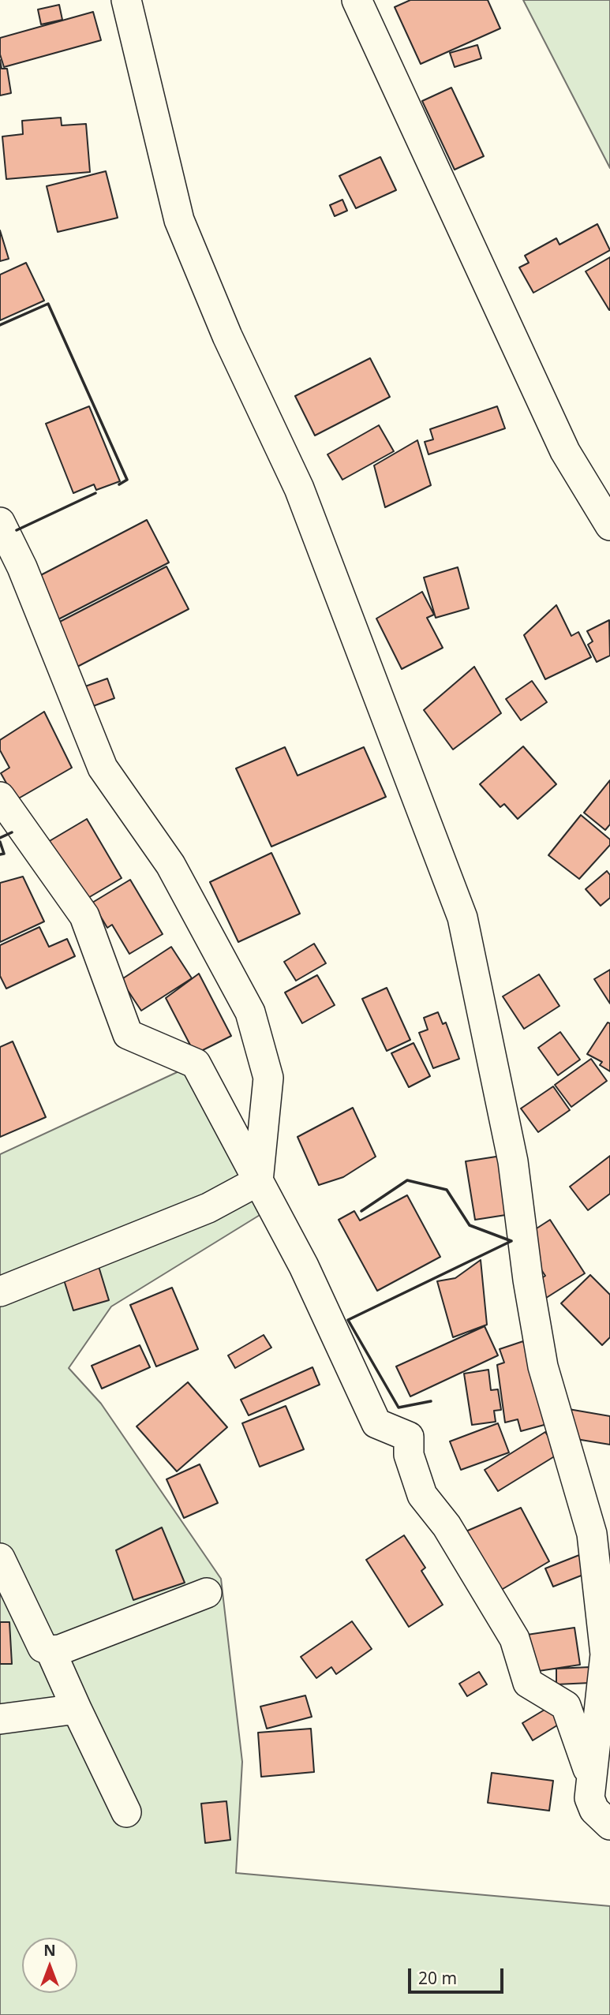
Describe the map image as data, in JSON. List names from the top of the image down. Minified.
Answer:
{"scale_bar":"20 m","north":"top"}
